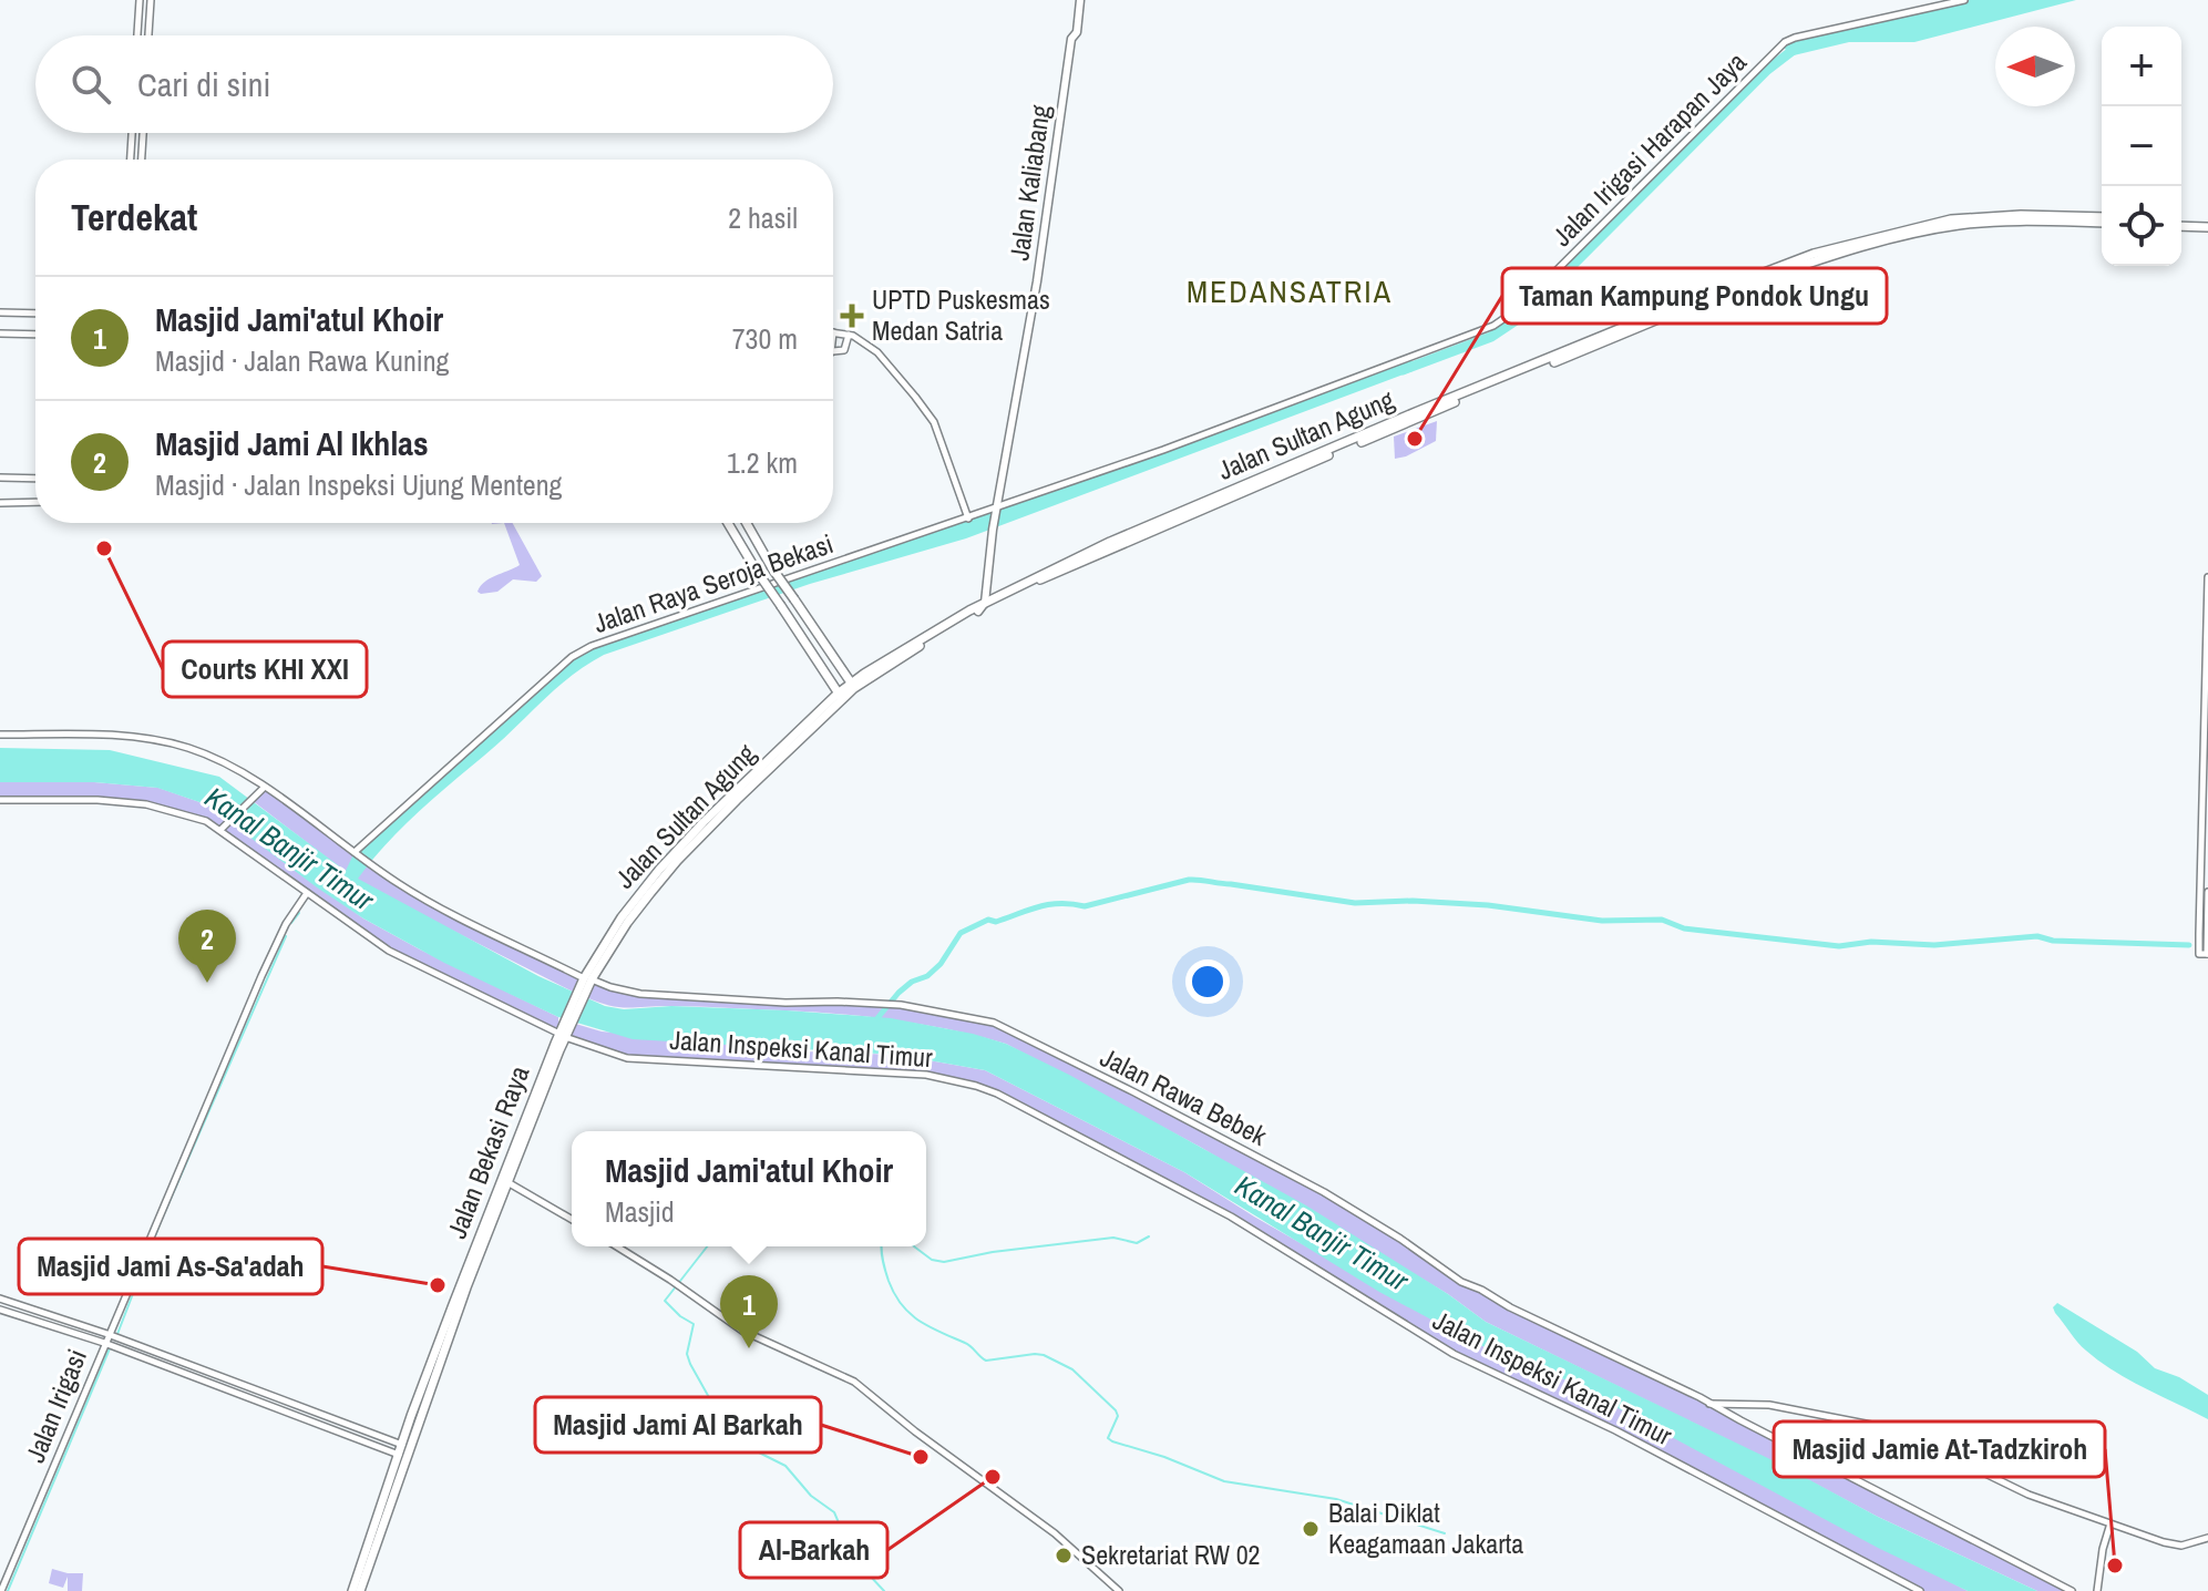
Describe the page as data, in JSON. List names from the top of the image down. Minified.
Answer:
{"streets":{"highway":["Jalan Sultan Agung","Jalan Bekasi Raya"],"main road":["Jalan Kaliabang"],"street":["Jalan Irigasi Harapan Jaya","Jalan Raya Seroja Bekasi","Jalan Inspeksi Kanal Timur","Jalan Rawa Bebek","Jalan Irigasi"]},"crossings":[["Jalan Irigasi Harapan Jaya","Jalan Kaliabang"],["Jalan Irigasi Harapan Jaya","Jalan Raya Seroja Bekasi"],["Jalan Kaliabang","Jalan Sultan Agung"],["Jalan Kaliabang","Jalan Raya Seroja Bekasi"],["Jalan Sultan Agung","Jalan Rawa Bebek"],["Jalan Sultan Agung","Jalan Bekasi Raya"],["Jalan Raya Seroja Bekasi","Jalan Rawa Bebek"],["Jalan Inspeksi Kanal Timur","Jalan Bekasi Raya"],["Jalan Inspeksi Kanal Timur","Jalan Irigasi"],["Jalan Rawa Bebek","Jalan Bekasi Raya"]],"districts":["MEDANSATRIA"],"water":["Kanal Banjir Timur"],"places":{"health":["UPTD Puskesmas Medan Satria"],"other":["Taman Kampung Pondok Ungu","Courts KHI XXI","Masjid Jami As-Sa'adah","Masjid Jami Al Barkah","Al-Barkah","Balai Diklat Keagamaan Jakarta","Sekretariat RW 02","Masjid Jamie At-Tadzkiroh"]},"north":"left","page":{"map_buttons":["+","−"],"search":"Cari di sini","heading":["Terdekat","2 hasil"],"list":[{"mark":"1","name":"Masjid Jami'atul Khoir","note":"Masjid · Jalan Rawa Kuning","value":"730 m"},{"mark":"2","name":"Masjid Jami Al Ikhlas","note":"Masjid · Jalan Inspeksi Ujung Menteng","value":"1.2 km"}],"pins":["2","1"],"popup":["Masjid Jami'atul Khoir","Masjid"]}}
